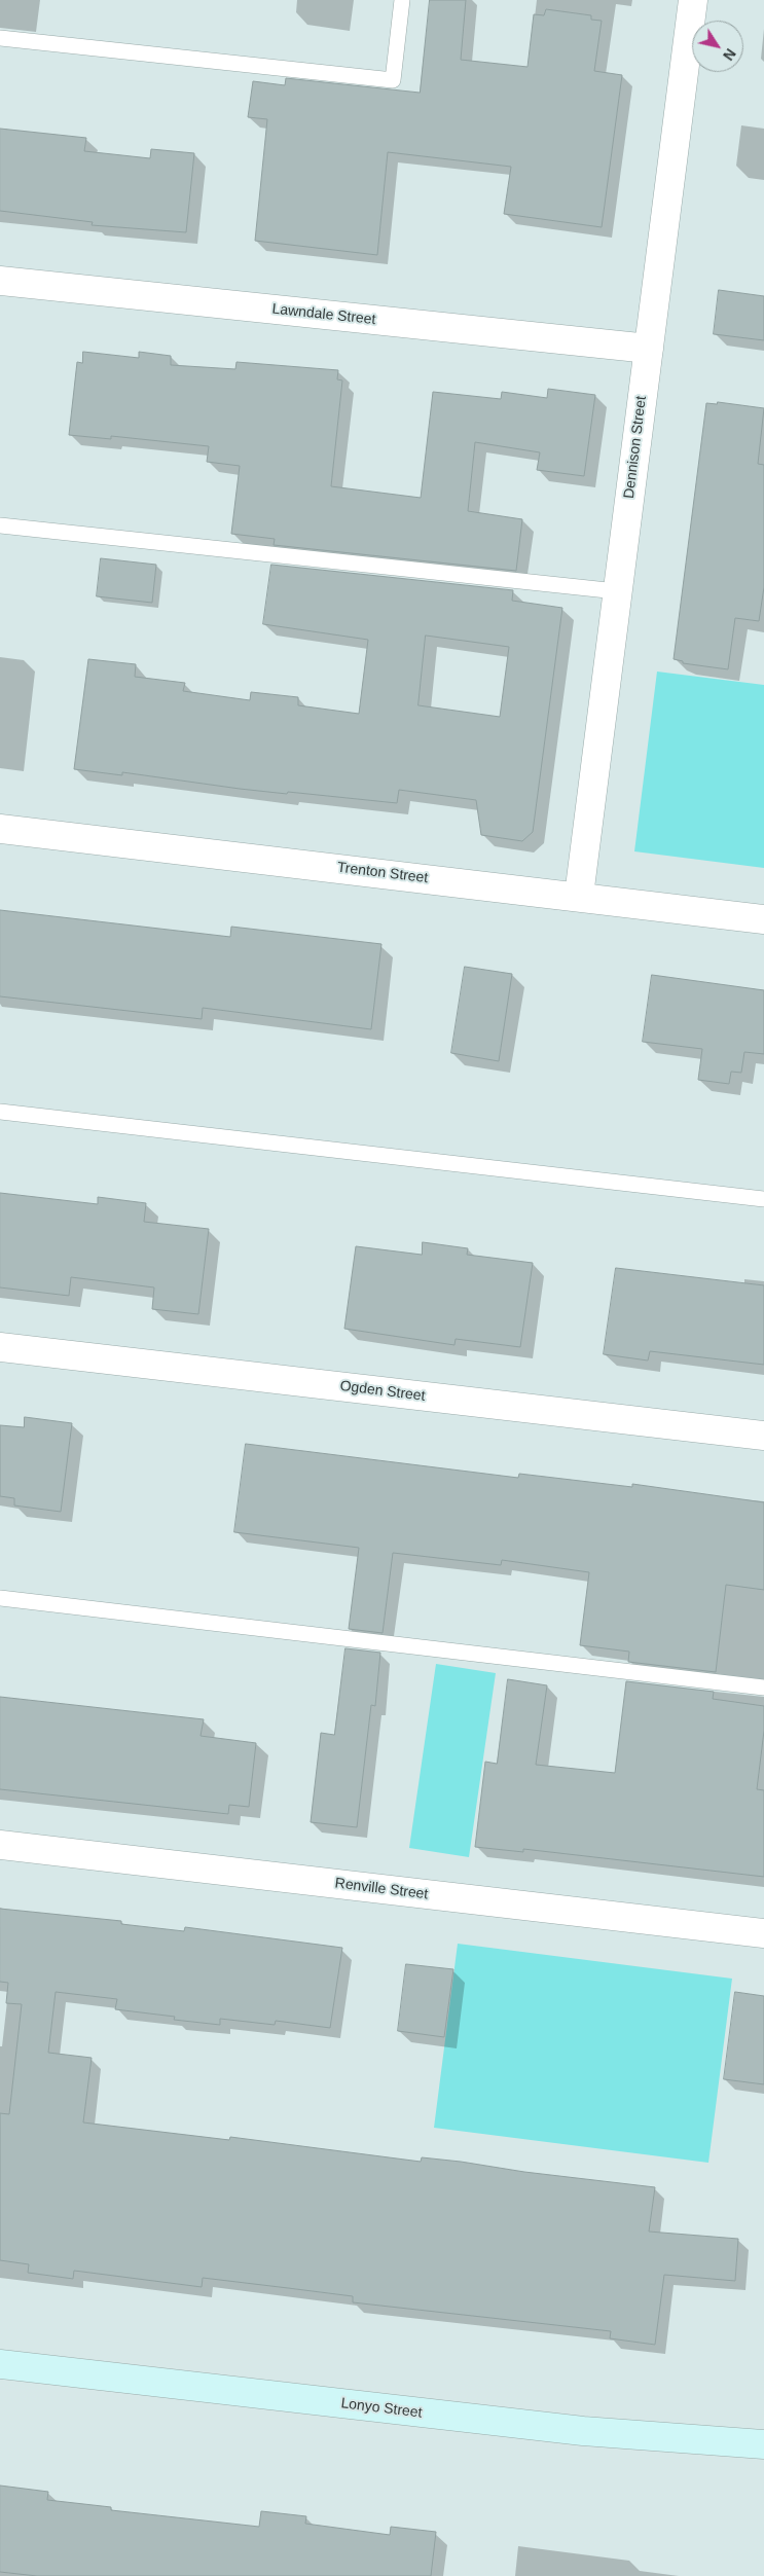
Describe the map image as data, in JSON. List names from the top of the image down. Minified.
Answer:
{"streets":{"street":["Lawndale Street","Dennison Street","Trenton Street","Ogden Street","Renville Street","Lonyo Street"]},"crossings":[["Lawndale Street","Dennison Street"],["Dennison Street","Trenton Street"]],"north":"bottom right"}
